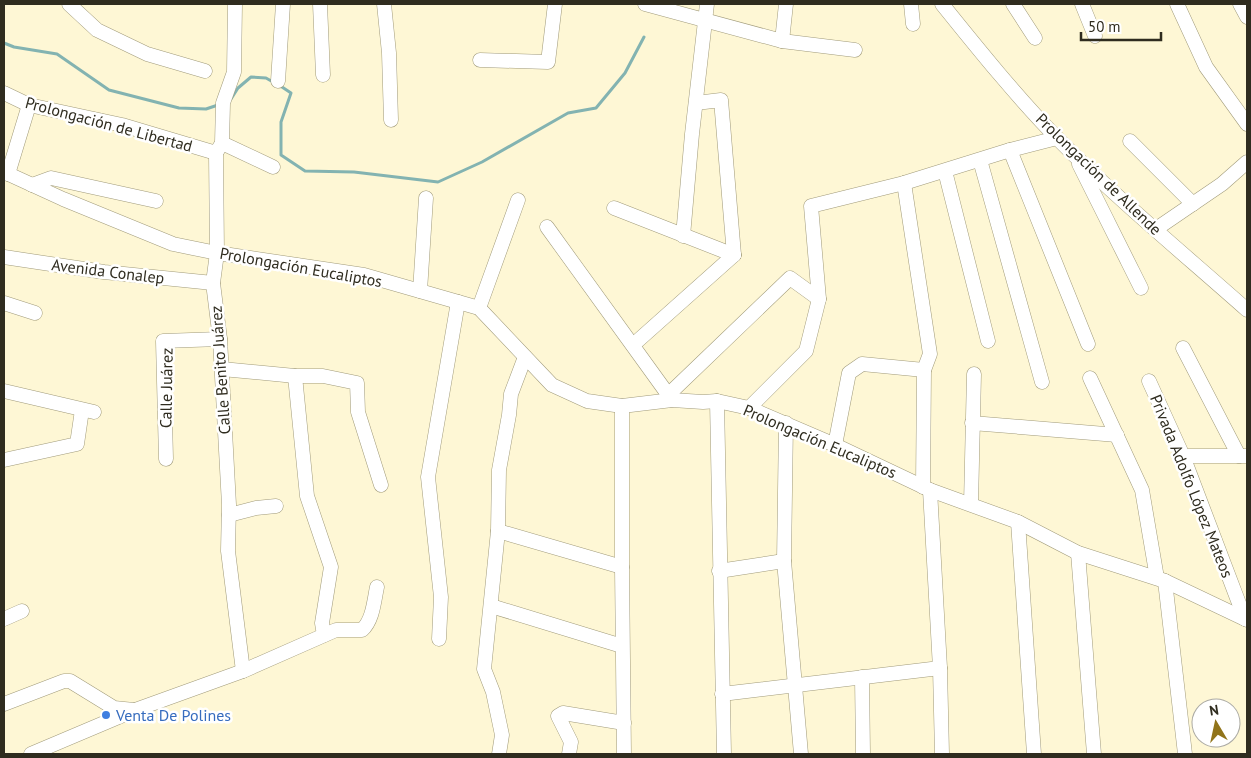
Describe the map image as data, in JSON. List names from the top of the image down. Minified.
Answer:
{"streets":{"street":["Prolongación de Libertad","Prolongación de Allende","Prolongación Eucaliptos","Avenida Conalep","Calle Benito Juárez","Calle Juárez","Privada Adolfo López Mateos"]},"crossings":[["Prolongación de Libertad","Calle Benito Juárez"],["Prolongación Eucaliptos","Calle Benito Juárez"],["Prolongación Eucaliptos","Privada Adolfo López Mateos"],["Avenida Conalep","Calle Benito Juárez"],["Calle Benito Juárez","Calle Juárez"]],"places":["Venta De Polines"],"scale_bar":"50 m","north":"top"}
